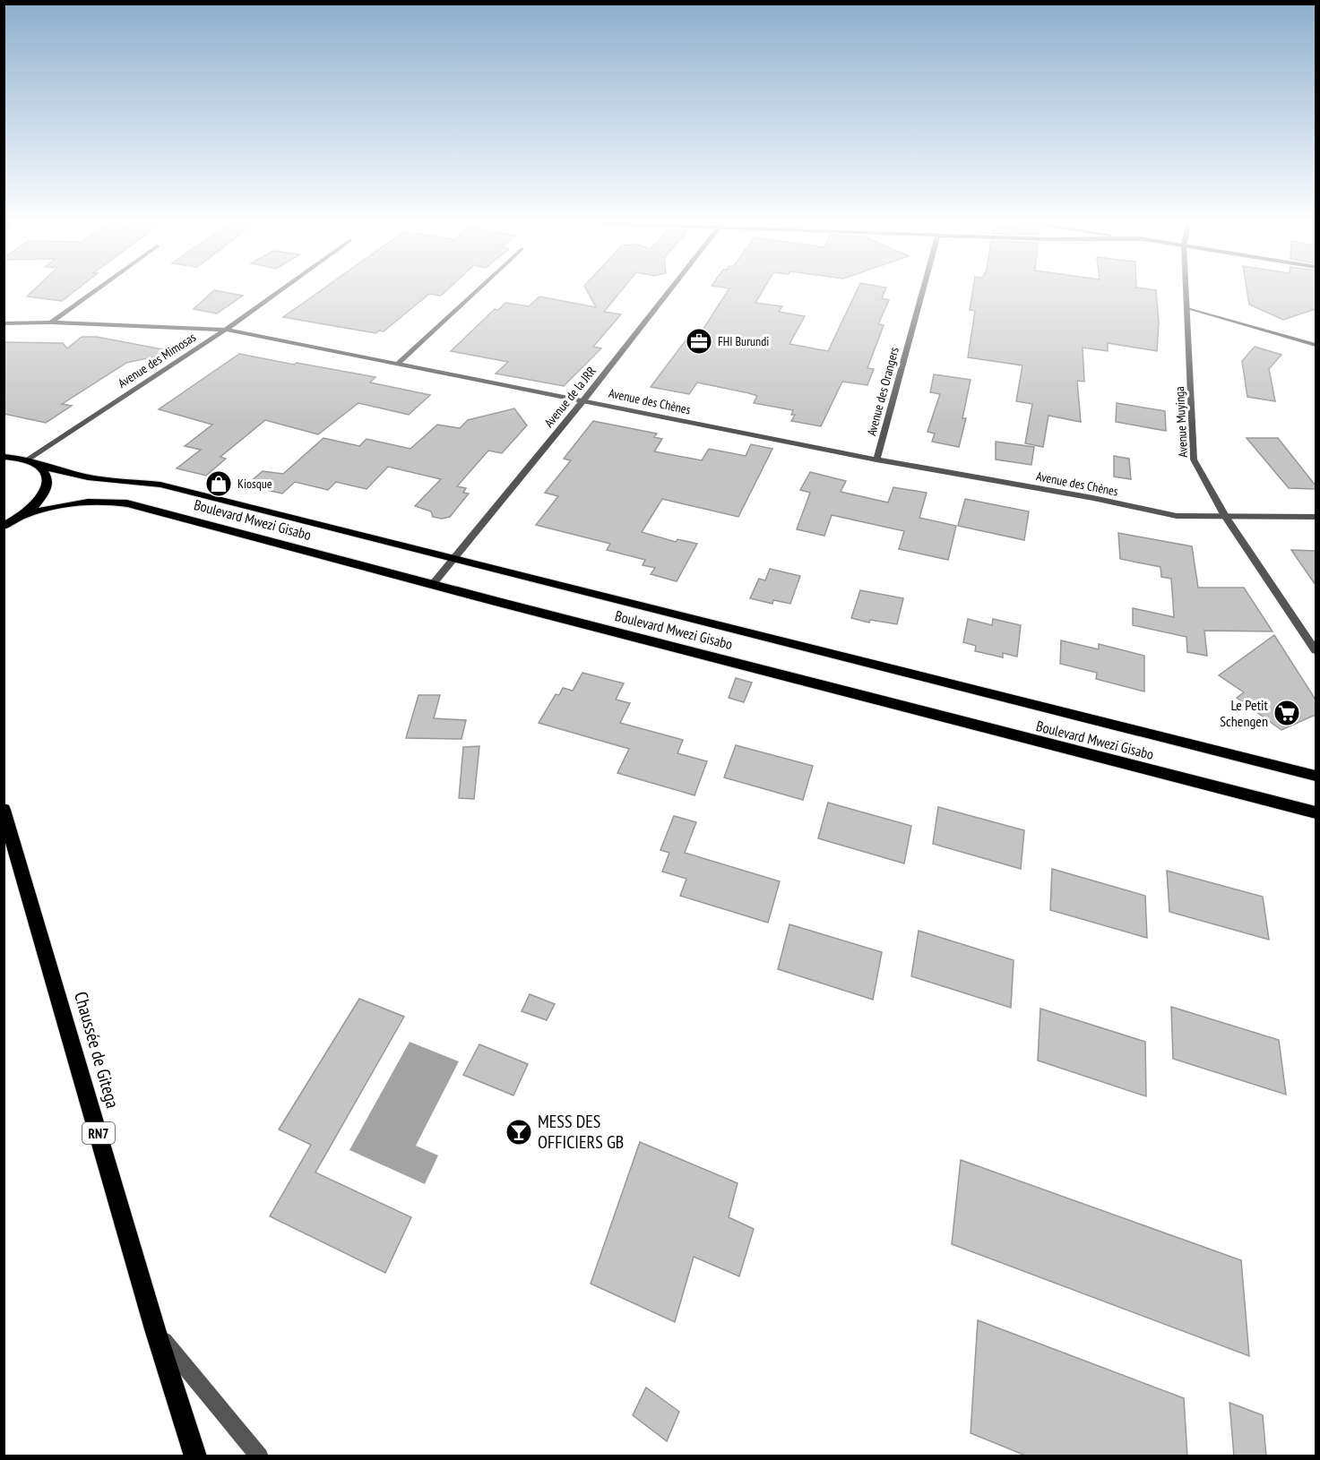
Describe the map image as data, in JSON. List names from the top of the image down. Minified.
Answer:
{"streets":{"main road":["Boulevard Mwezi Gisabo","Chaussée de Gitega","RN7"],"street":["Avenue des Mimosas","Avenue des Orangers","Avenue de la JRR","Avenue des Chènes","Avenue Muyinga"]},"crossings":[["Avenue des Mimosas","Avenue des Chènes"],["Avenue des Mimosas","Boulevard Mwezi Gisabo"],["Avenue des Orangers","Avenue des Chènes"],["Avenue de la JRR","Avenue des Chènes"],["Avenue de la JRR","Boulevard Mwezi Gisabo"],["Avenue des Chènes","Avenue Muyinga"]],"places":{"office":["FHI Burundi"],"shop":["Kiosque"],"supermarket":["Le Petit Schengen"],"bar":["MESS DES OFFICIERS GB"]}}
